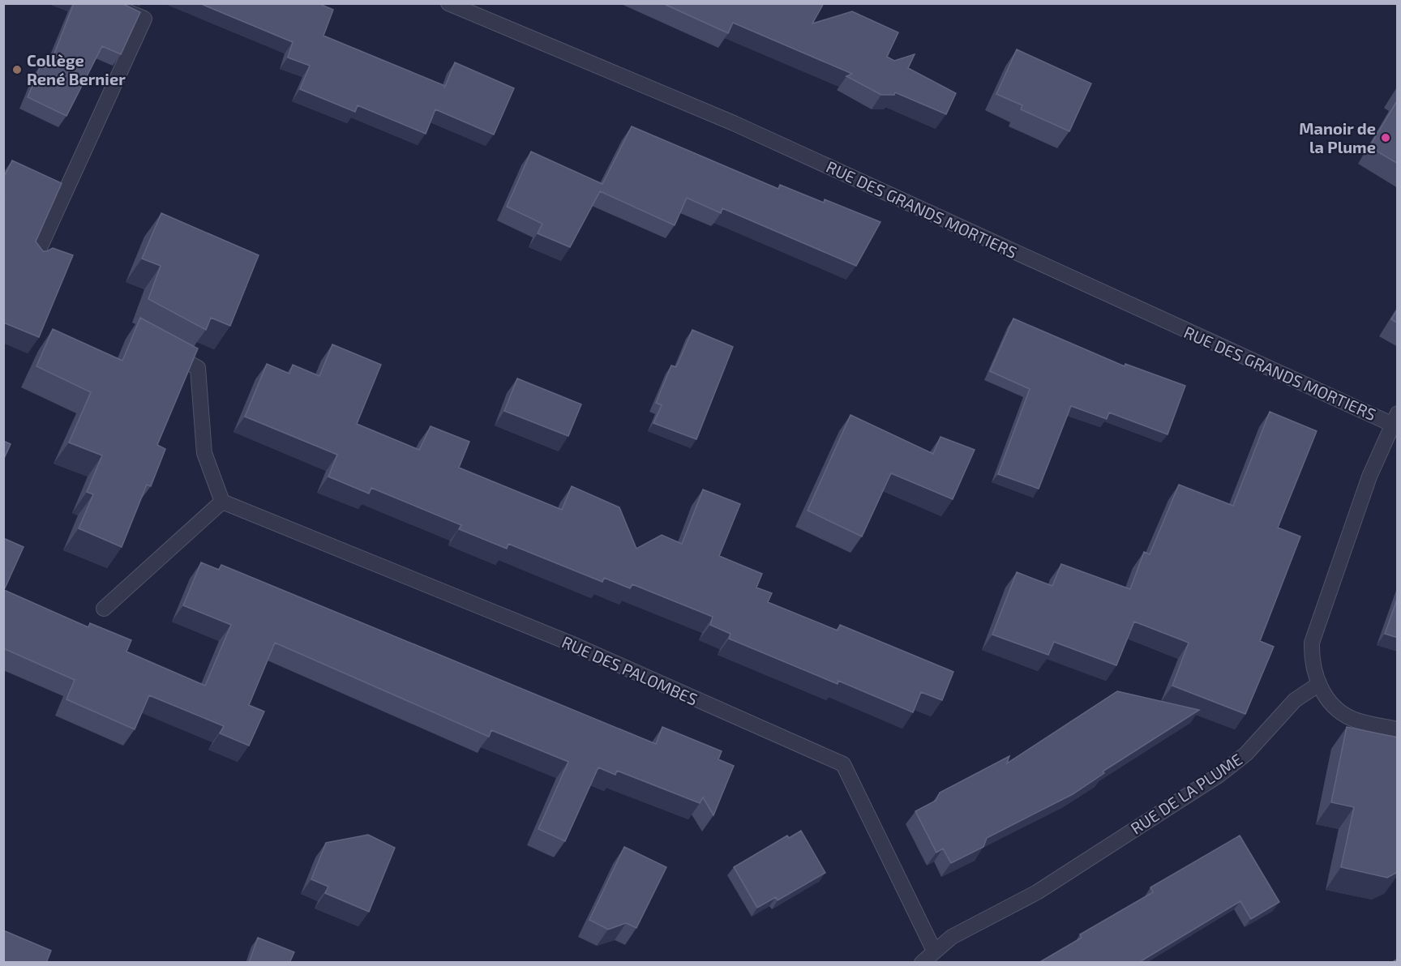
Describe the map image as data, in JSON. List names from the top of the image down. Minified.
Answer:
{"streets":{"street":["RUE DES GRANDS MORTIERS","RUE DES PALOMBES","RUE DE LA PLUME"]},"crossings":[["RUE DES PALOMBES","RUE DE LA PLUME"]],"places":["Collège René Bernier","Manoir de la Plume"]}
